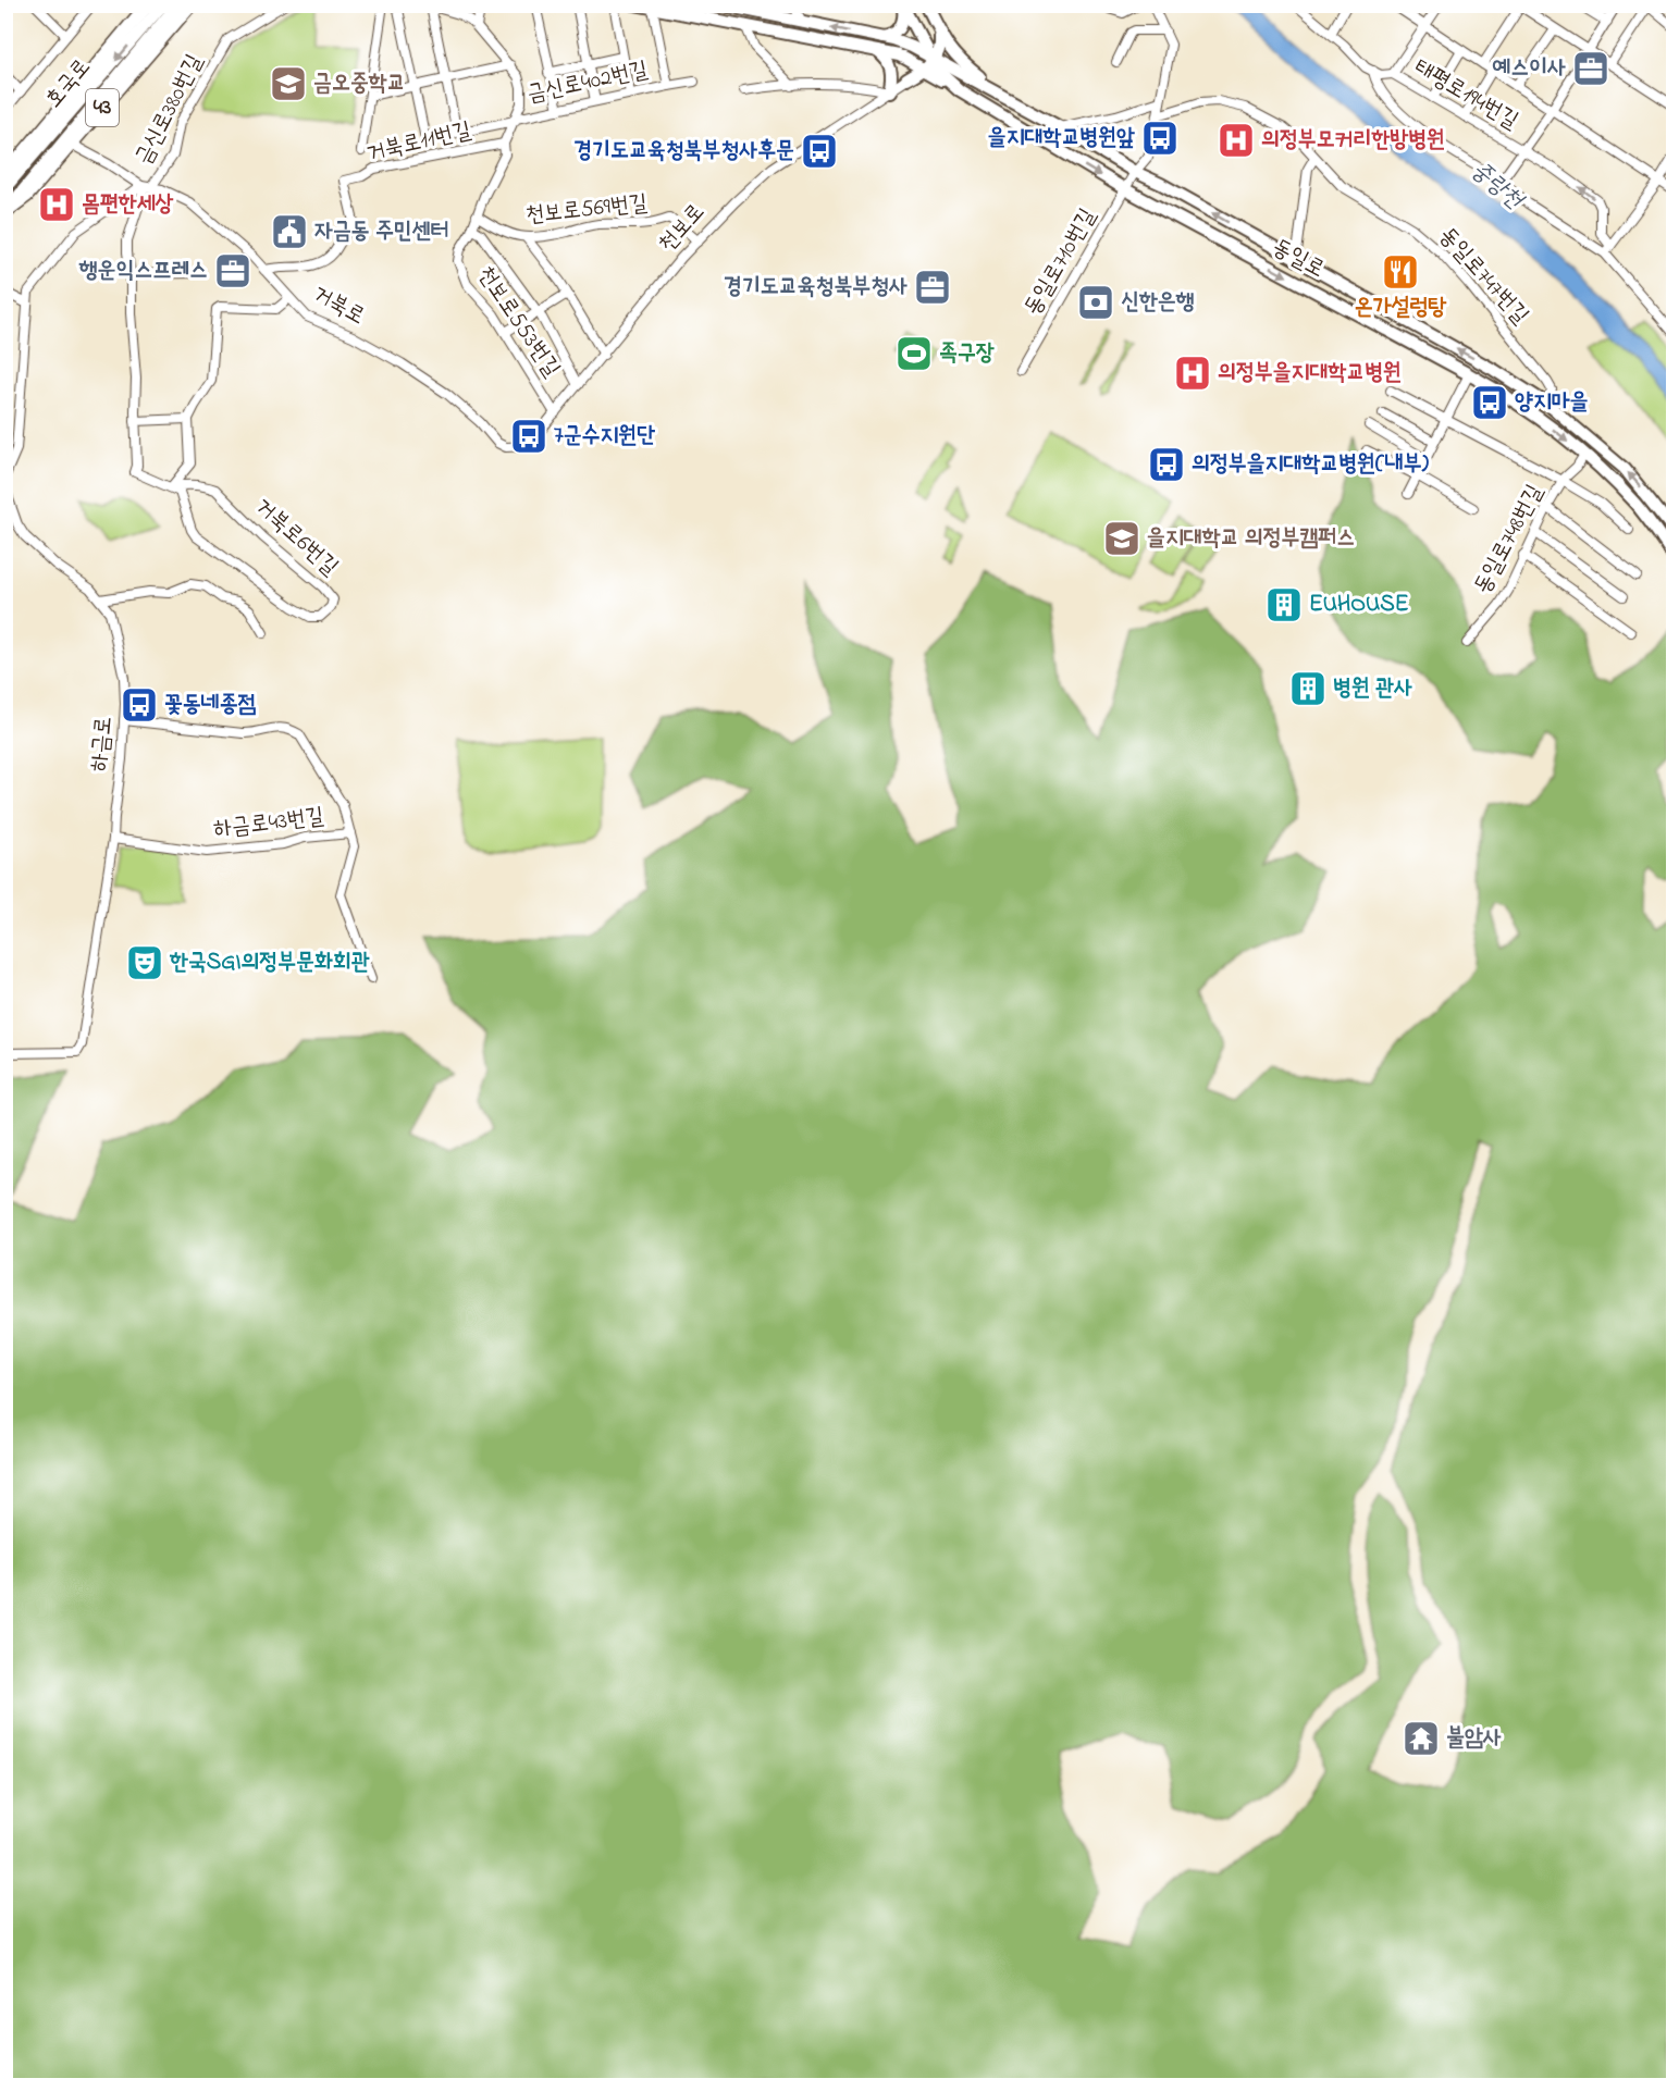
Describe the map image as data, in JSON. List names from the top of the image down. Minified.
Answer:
{"streets":{"main road":["호국로","43"],"street":["금신로402번길","태평로194번길","금신로380번길","거북로11번길","천보로569번길","천보로","동일로","동일로710번길","동일로747번길","거북로","천보로553번길","거북로6번길","동일로748번길","하금로","하금로43번길"]},"crossings":[["금신로402번길","천보로553번길"],["호국로","거북로"],["금신로380번길","거북로"],["거북로11번길","거북로"],["거북로11번길","천보로553번길"],["천보로569번길","천보로"],["천보로569번길","천보로553번길"],["천보로","거북로"],["천보로","천보로553번길"],["동일로","동일로710번길"],["동일로","동일로747번길"],["동일로","동일로748번길"],["동일로710번길","동일로747번길"],["하금로","하금로43번길"]],"water":["중랑천"],"places":{"office":["예스이사","행운익스프레스","경기도교육청북부청사"],"school or university":["금오중학교","을지대학교 의정부캠퍼스"],"bus stop":["을지대학교병원앞","경기도교육청북부청사후문","양지마을","7군수지원단","의정부을지대학교병원(내부)","꽃동네종점"],"hospital":["의정부모커리한방병원","몸편한세상","의정부을지대학교병원"],"public building":["자금동 주민센터"],"restaurant":["온가설렁탕"],"bank":["신한은행"],"sports":["족구장"],"building":["EUHOUSE","병원 관사"],"theatre":["한국SGI의정부문화회관"],"temple":["불암사"]}}
